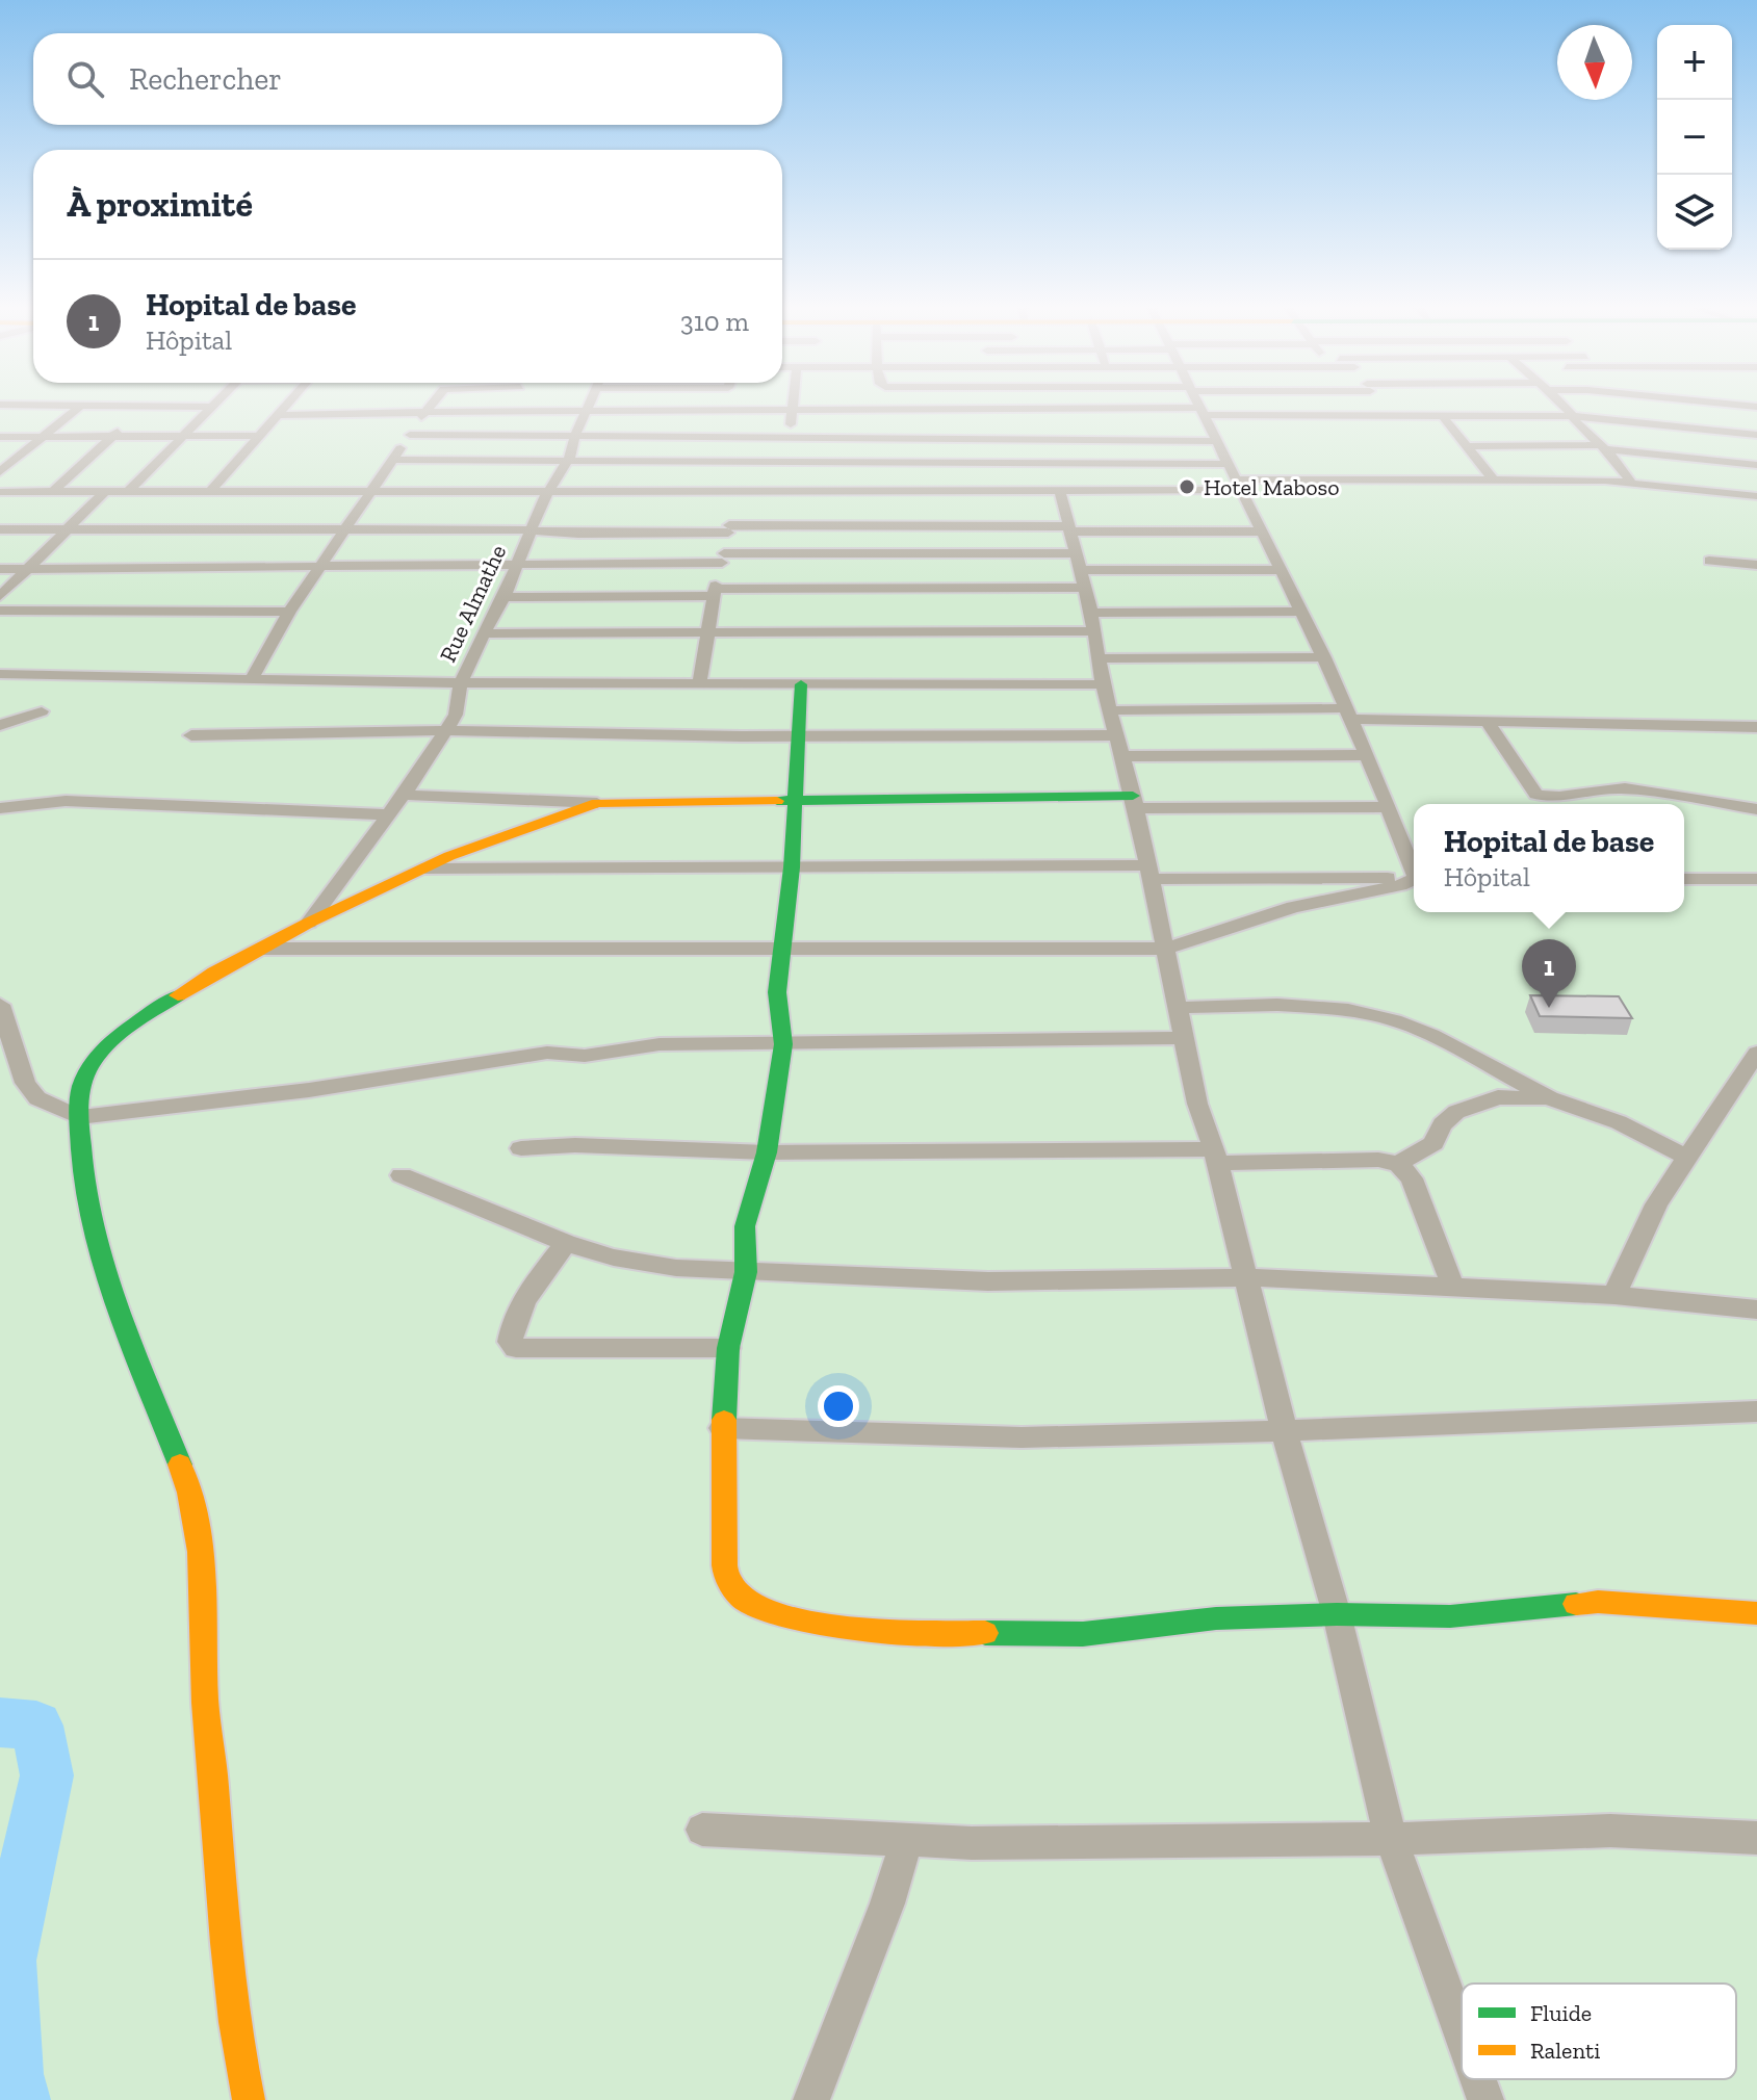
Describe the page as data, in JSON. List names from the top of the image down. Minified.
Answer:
{"streets":{"street":["Rue Almathe"]},"places":["Hotel Maboso"],"legend":["Fluide","Ralenti"],"north":"bottom","page":{"map_buttons":["+","−"],"search":"Rechercher","heading":"À proximité","list":[{"mark":"1","name":"Hopital de base","note":"Hôpital","value":"310 m"}],"popup":["Hopital de base","Hôpital"],"pins":"1"}}
